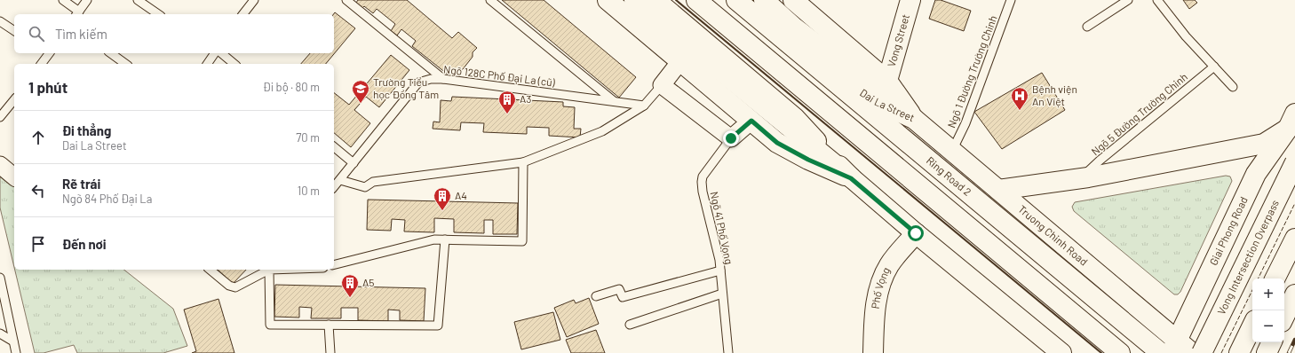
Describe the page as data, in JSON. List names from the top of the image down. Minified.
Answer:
{"streets":{"main road":["Vong Street","Dai La Street","Ring Road 2","Giai Phong Road","Truong Chinh Road","Vong Intersection Overpass","Phố Vọng"],"lane":["Ngõ 1 Đường Trường Chinh","Ngõ 128C Phố Đại La (cũ)","Ngõ 5 Đường Trường Chinh","Ngõ 41 Phố Vọng"]},"crossings":[["Vong Street","Dai La Street"],["Ngõ 1 Đường Trường Chinh","Truong Chinh Road"],["Dai La Street","Truong Chinh Road"],["Giai Phong Road","Truong Chinh Road"]],"places":{"school or university":["Trường Tiểu học Đồng Tâm"],"hospital":["Bệnh viện An Việt"],"building":["A3","A4","A5"]},"page":{"search":"Tìm kiếm","heading":["1 phút","Đi bộ · 80 m"],"list":[["Đi thẳng","Dai La Street","70 m"],["Rẽ trái","Ngõ 84 Phố Đại La","10 m"],"Đến nơi"],"map_buttons":["+","−"]}}
